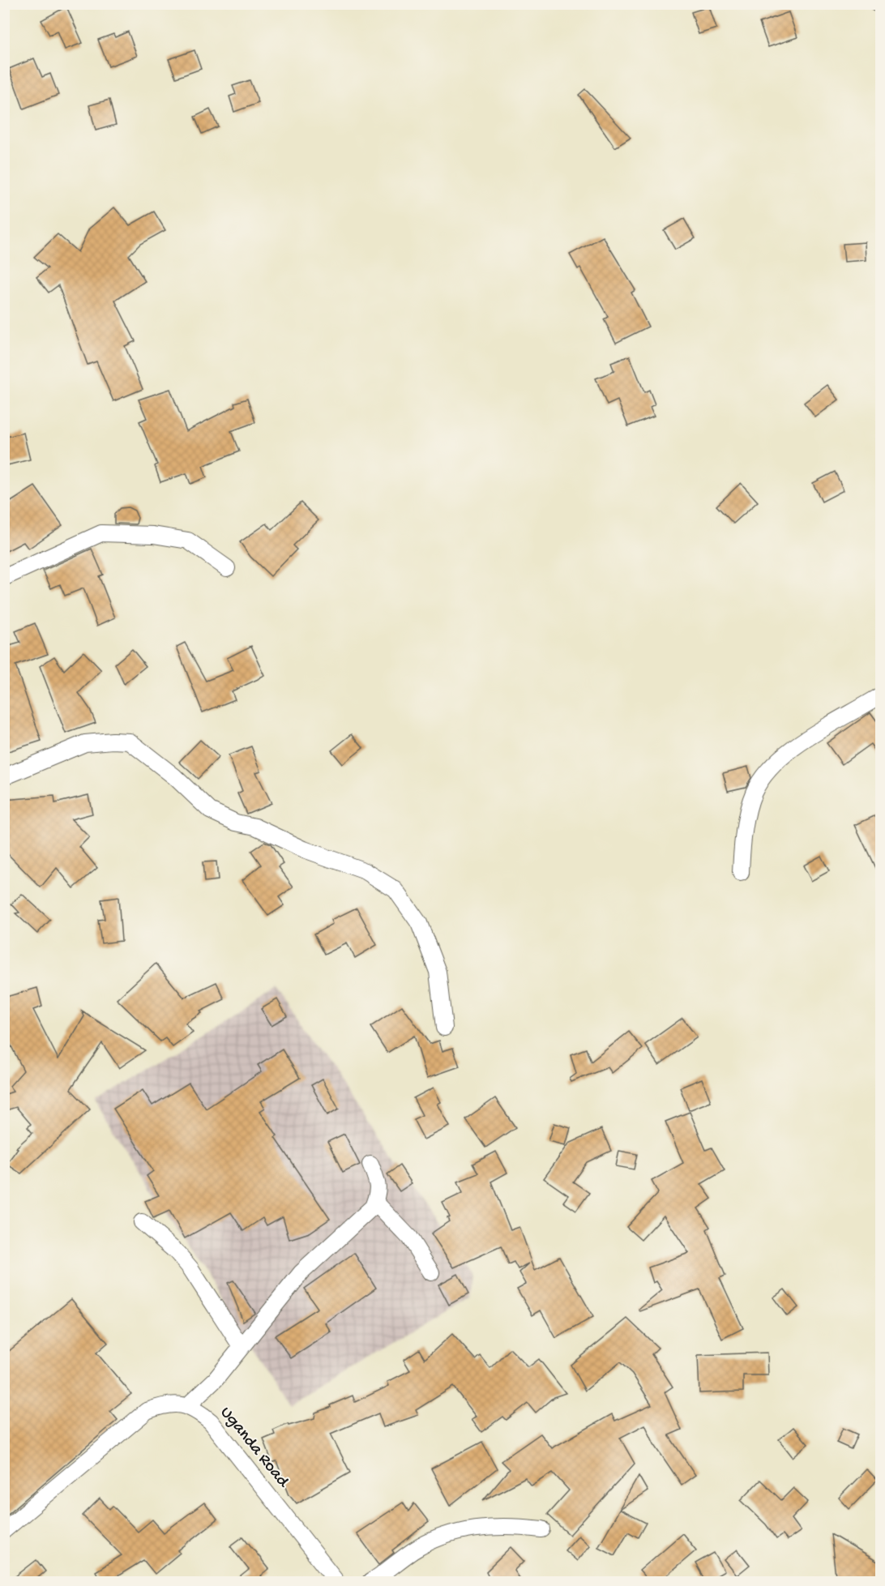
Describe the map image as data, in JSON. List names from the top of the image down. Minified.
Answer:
{"streets":{"street":["Uganda Road"]}}
